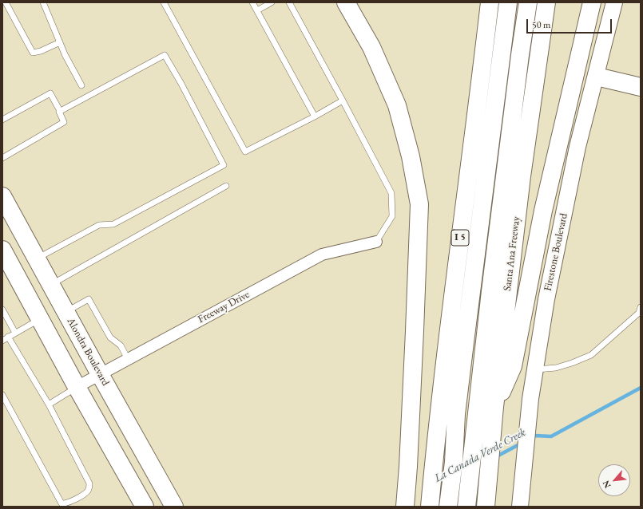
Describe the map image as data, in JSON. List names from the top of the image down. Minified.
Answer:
{"streets":{"main road":["I 5","Santa Ana Freeway","Alondra Boulevard"],"street":["Firestone Boulevard","Freeway Drive"]},"crossings":[["Freeway Drive","Alondra Boulevard"]],"water":["La Canada Verde Creek"],"scale_bar":"50 m","north":"bottom left"}
